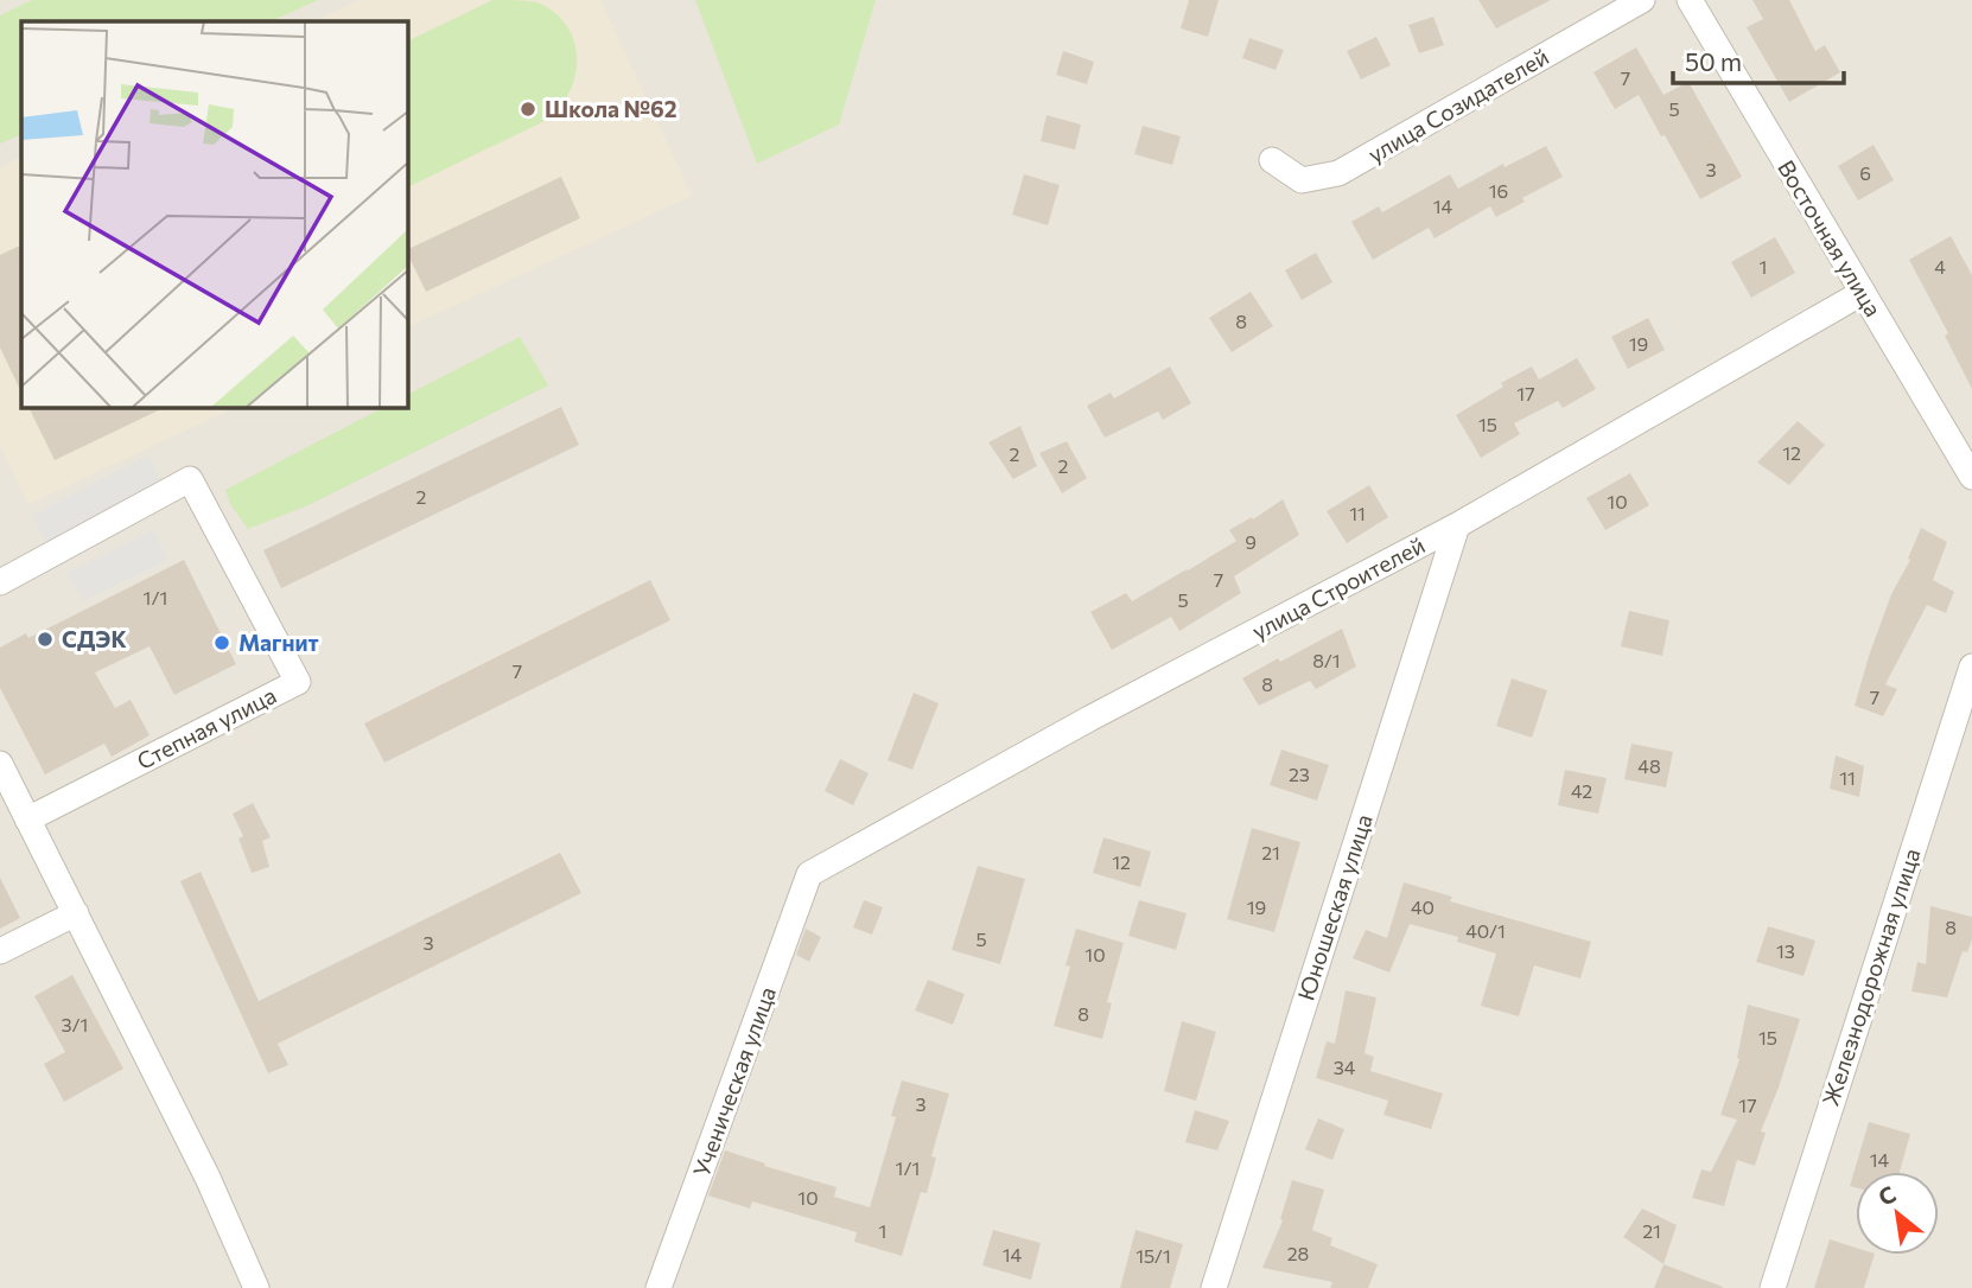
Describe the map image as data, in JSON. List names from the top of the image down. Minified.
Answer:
{"streets":{"street":["улица Созидателей","Восточная улица","улица Строителей","Степная улица","Юношеская улица","Железнодорожная улица","Ученическая улица"]},"crossings":[["Восточная улица","улица Строителей"],["улица Строителей","Юношеская улица"],["улица Строителей","Ученическая улица"]],"places":["Школа №62","СДЭК","Магнит"],"house_numbers":["7","5","3","6","16","14","1","4","8","19","17","15","12","2","2","2","10","11","9","7","1/1","5","8/1","7","8","7","48","23","11","42","21","12","19","40","8","40/1","5","3","13","10","8","3/1","15","34","3","17","14","1/1","10","1","21","28","14","15/1"],"scale_bar":"50 m","north":"top left"}
